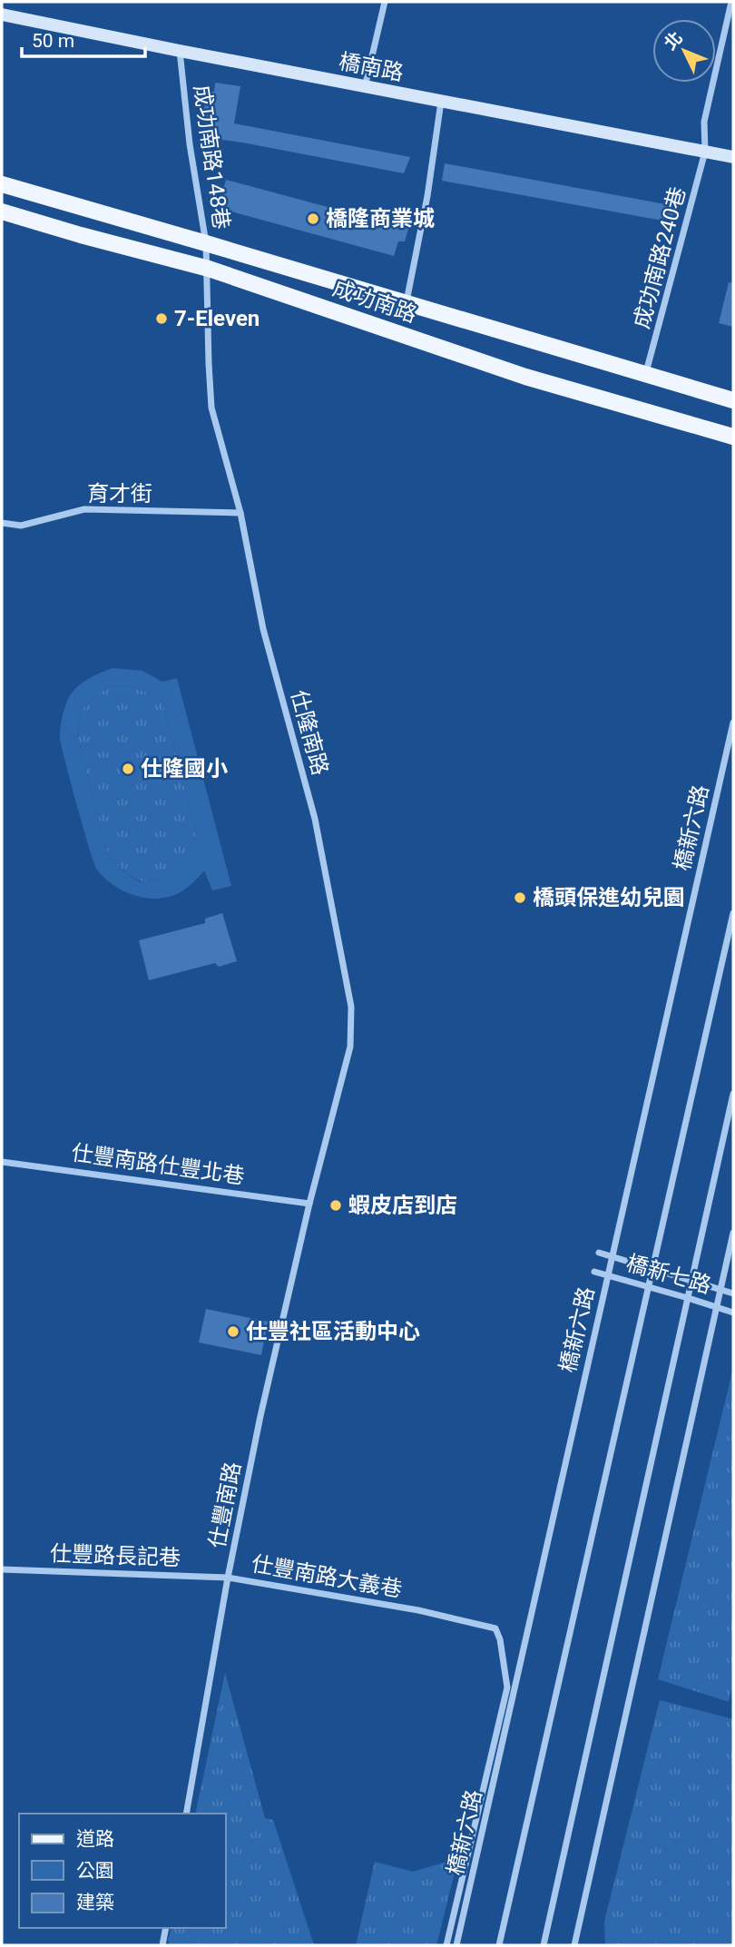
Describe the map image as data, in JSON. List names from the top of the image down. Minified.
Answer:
{"streets":{"main road":["成功南路"],"street":["橋南路","成功南路148巷","成功南路240巷","育才街","仕隆南路","橋新六路","仕豐南路仕豐北巷","橋新七路","仕豐南路","仕豐路長記巷","仕豐南路大義巷"]},"crossings":[["橋南路","成功南路148巷"],["橋南路","成功南路240巷"],["成功南路148巷","成功南路"],["成功南路148巷","仕隆南路"],["成功南路240巷","成功南路"],["成功南路","仕隆南路"],["育才街","仕隆南路"],["仕隆南路","仕豐南路仕豐北巷"],["仕隆南路","仕豐南路"],["橋新六路","橋新七路"],["仕豐南路仕豐北巷","仕豐南路"],["仕豐南路","仕豐路長記巷"],["仕豐南路","仕豐南路大義巷"],["仕豐路長記巷","仕豐南路大義巷"]],"places":["橋隆商業城","7-Eleven","仕隆國小","橋頭保進幼兒園","蝦皮店到店","仕豐社區活動中心"],"legend":["道路","公園","建築"],"scale_bar":"50 m","north":"top left"}
